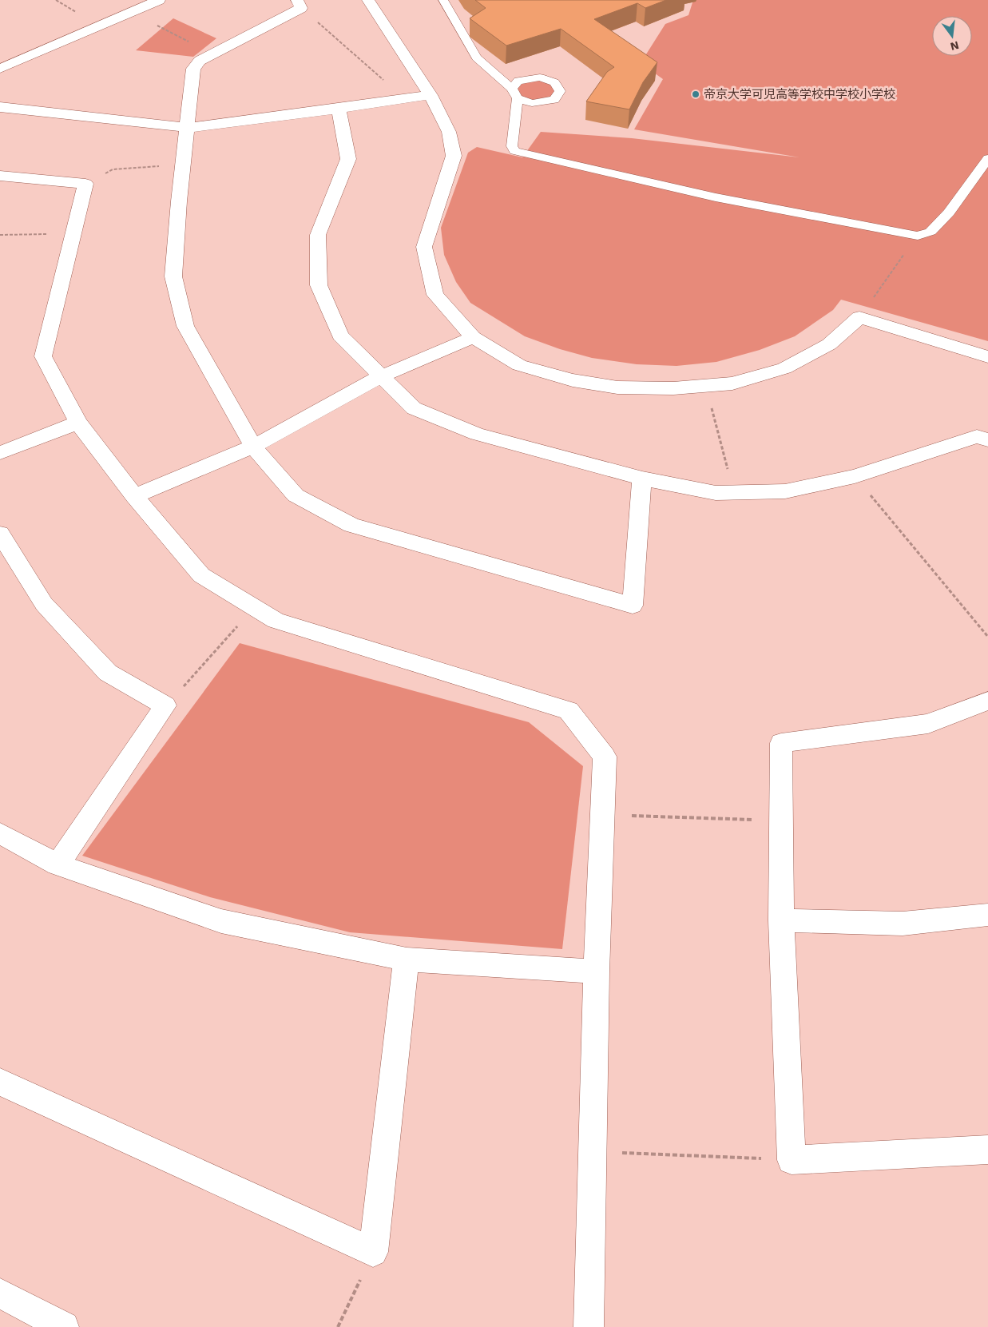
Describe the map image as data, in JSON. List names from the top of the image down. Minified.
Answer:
{"places":["帝京大学可児高等学校中学校小学校"],"north":"bottom"}
